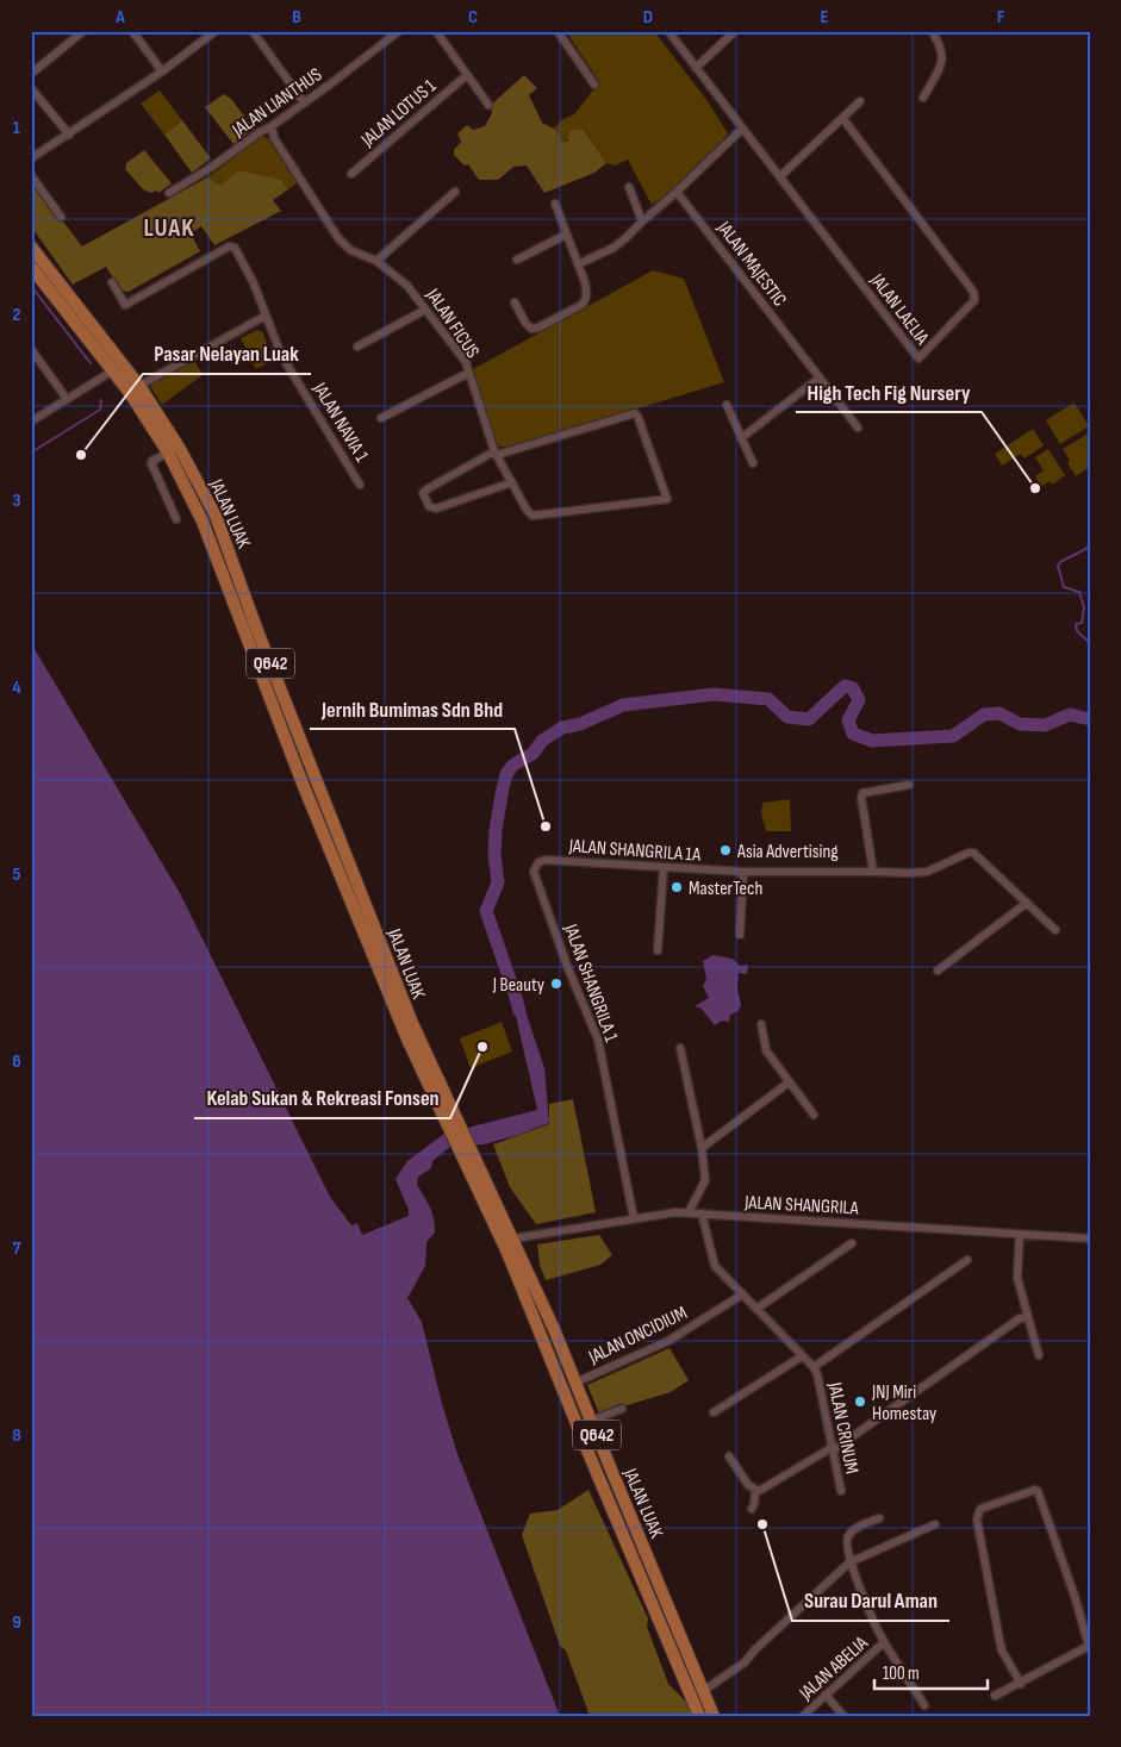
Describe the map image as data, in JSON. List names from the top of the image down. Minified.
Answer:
{"streets":{"main road":["JALAN LUAK","Q642"],"street":["JALAN LIANTHUS","JALAN LOTUS 1","JALAN MAJESTIC","JALAN LAELIA","JALAN FICUS","JALAN NAVIA 1","JALAN SHANGRILA 1A","JALAN SHANGRILA 1","JALAN SHANGRILA","JALAN ONCIDIUM","JALAN CRINUM","JALAN ABELIA"]},"crossings":[["JALAN LIANTHUS","JALAN FICUS"],["JALAN LUAK","JALAN SHANGRILA"],["JALAN LUAK","JALAN ONCIDIUM"],["JALAN SHANGRILA 1A","JALAN SHANGRILA 1"],["JALAN SHANGRILA 1","JALAN SHANGRILA"],["JALAN SHANGRILA","JALAN CRINUM"],["JALAN ONCIDIUM","JALAN CRINUM"]],"districts":["LUAK"],"places":["Pasar Nelayan Luak","High Tech Fig Nursery","Jernih Bumimas Sdn Bhd","Asia Advertising","MasterTech","J Beauty","Kelab Sukan & Rekreasi Fonsen","JNJ Miri Homestay","Surau Darul Aman"],"scale_bar":"100 m","grid":{"columns":["A","B","C","D","E","F"],"rows":["1","2","3","4","5","6","7","8","9"]}}
